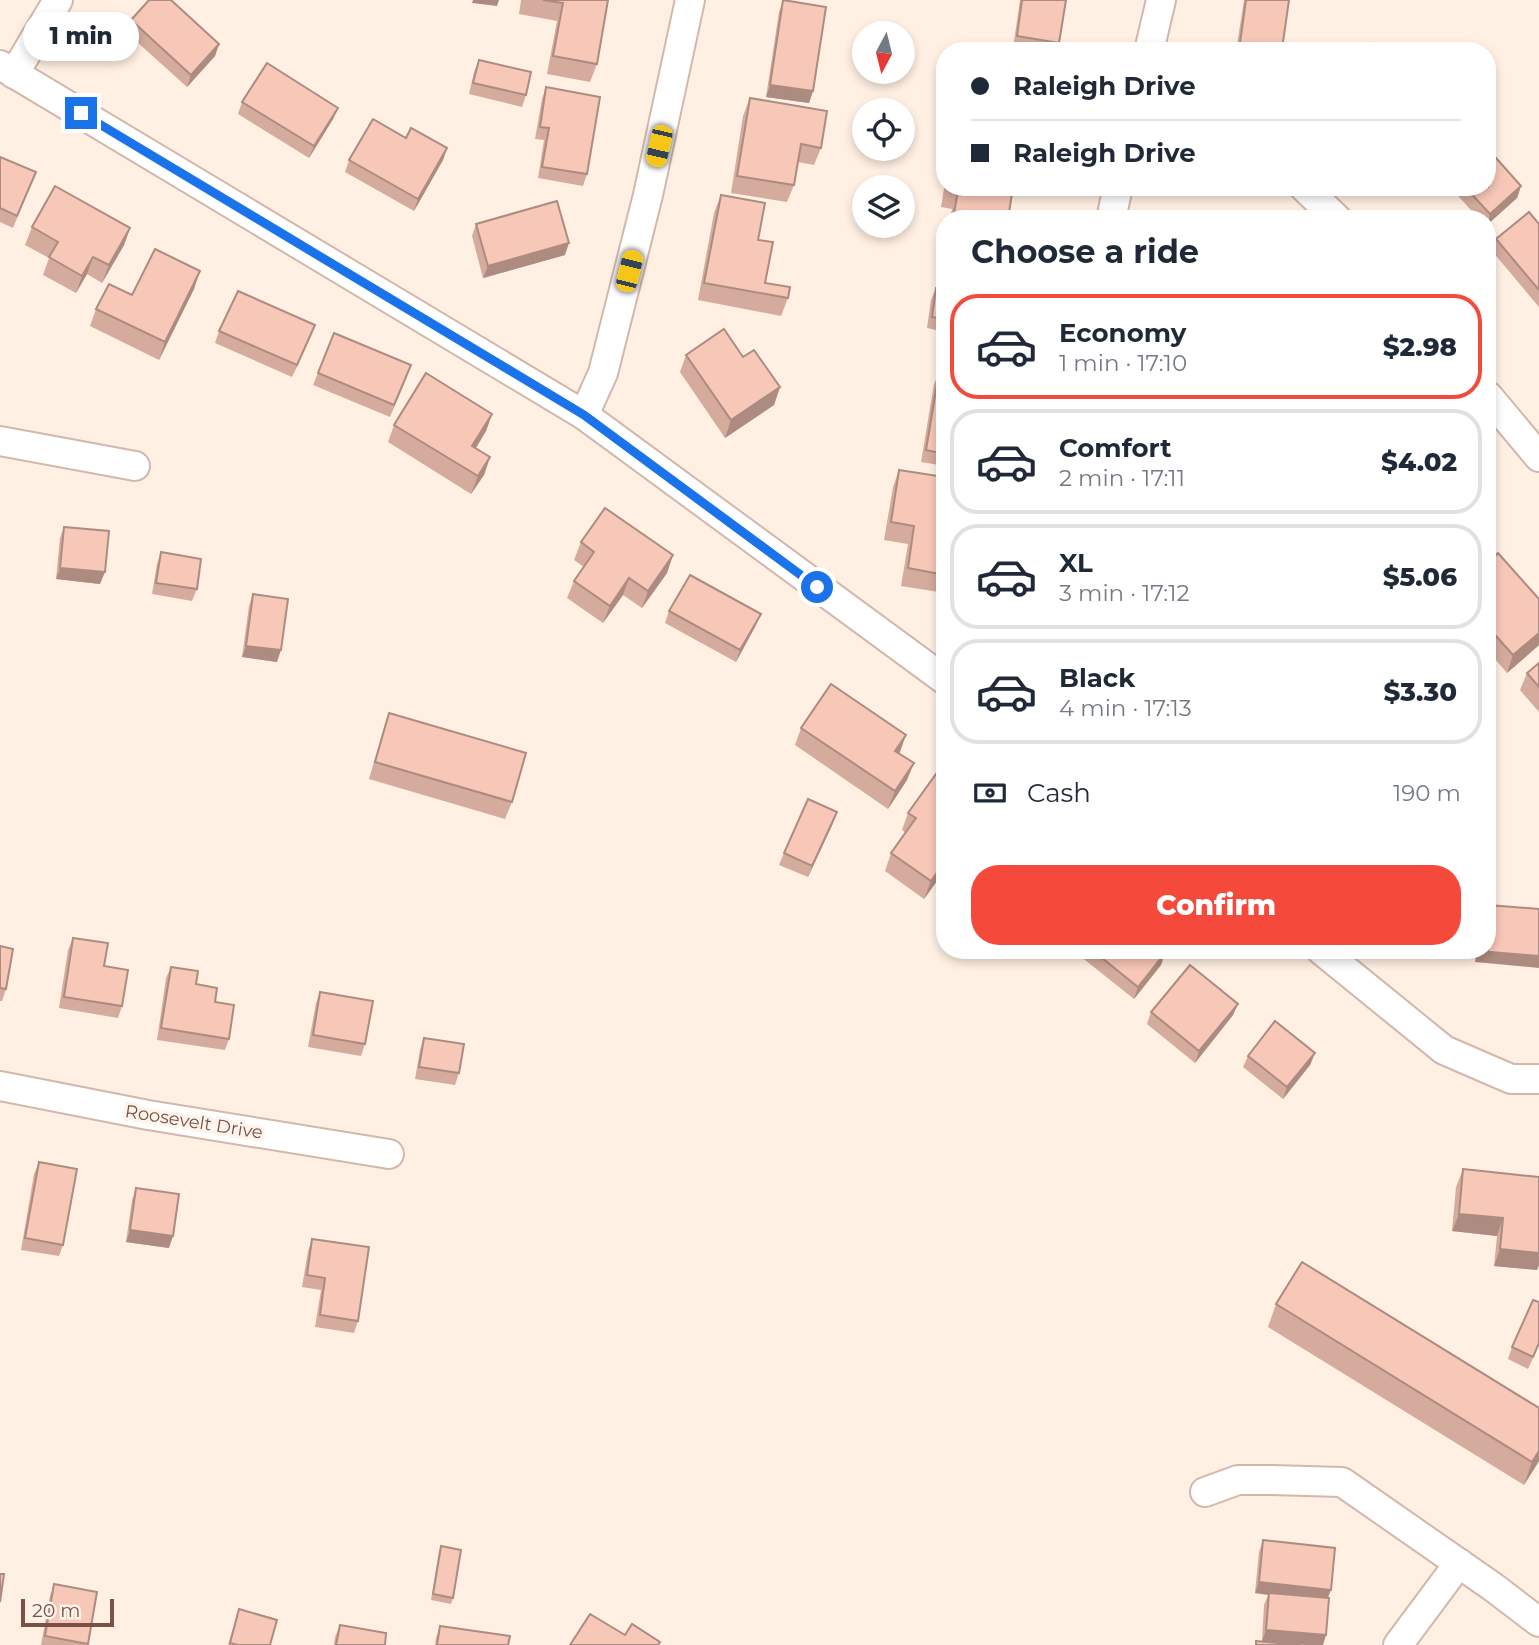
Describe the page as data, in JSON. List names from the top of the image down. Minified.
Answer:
{"streets":{"street":["Roosevelt Drive"]},"scale_bar":"20 m","north":"bottom","page":{"bubble":"1 min","banner":["Raleigh Drive","Raleigh Drive"],"heading":"Choose a ride","list":[{"name":"Economy","note":"1 min · 17:10","value":"$2.98"},{"name":"Comfort","note":"2 min · 17:11","value":"$4.02"},{"name":"XL","note":"3 min · 17:12","value":"$5.06"},{"name":"Black","note":"4 min · 17:13","value":"$3.30"}],"pay":["Cash","190 m"],"buttons":"Confirm","scale":"20 m"}}
